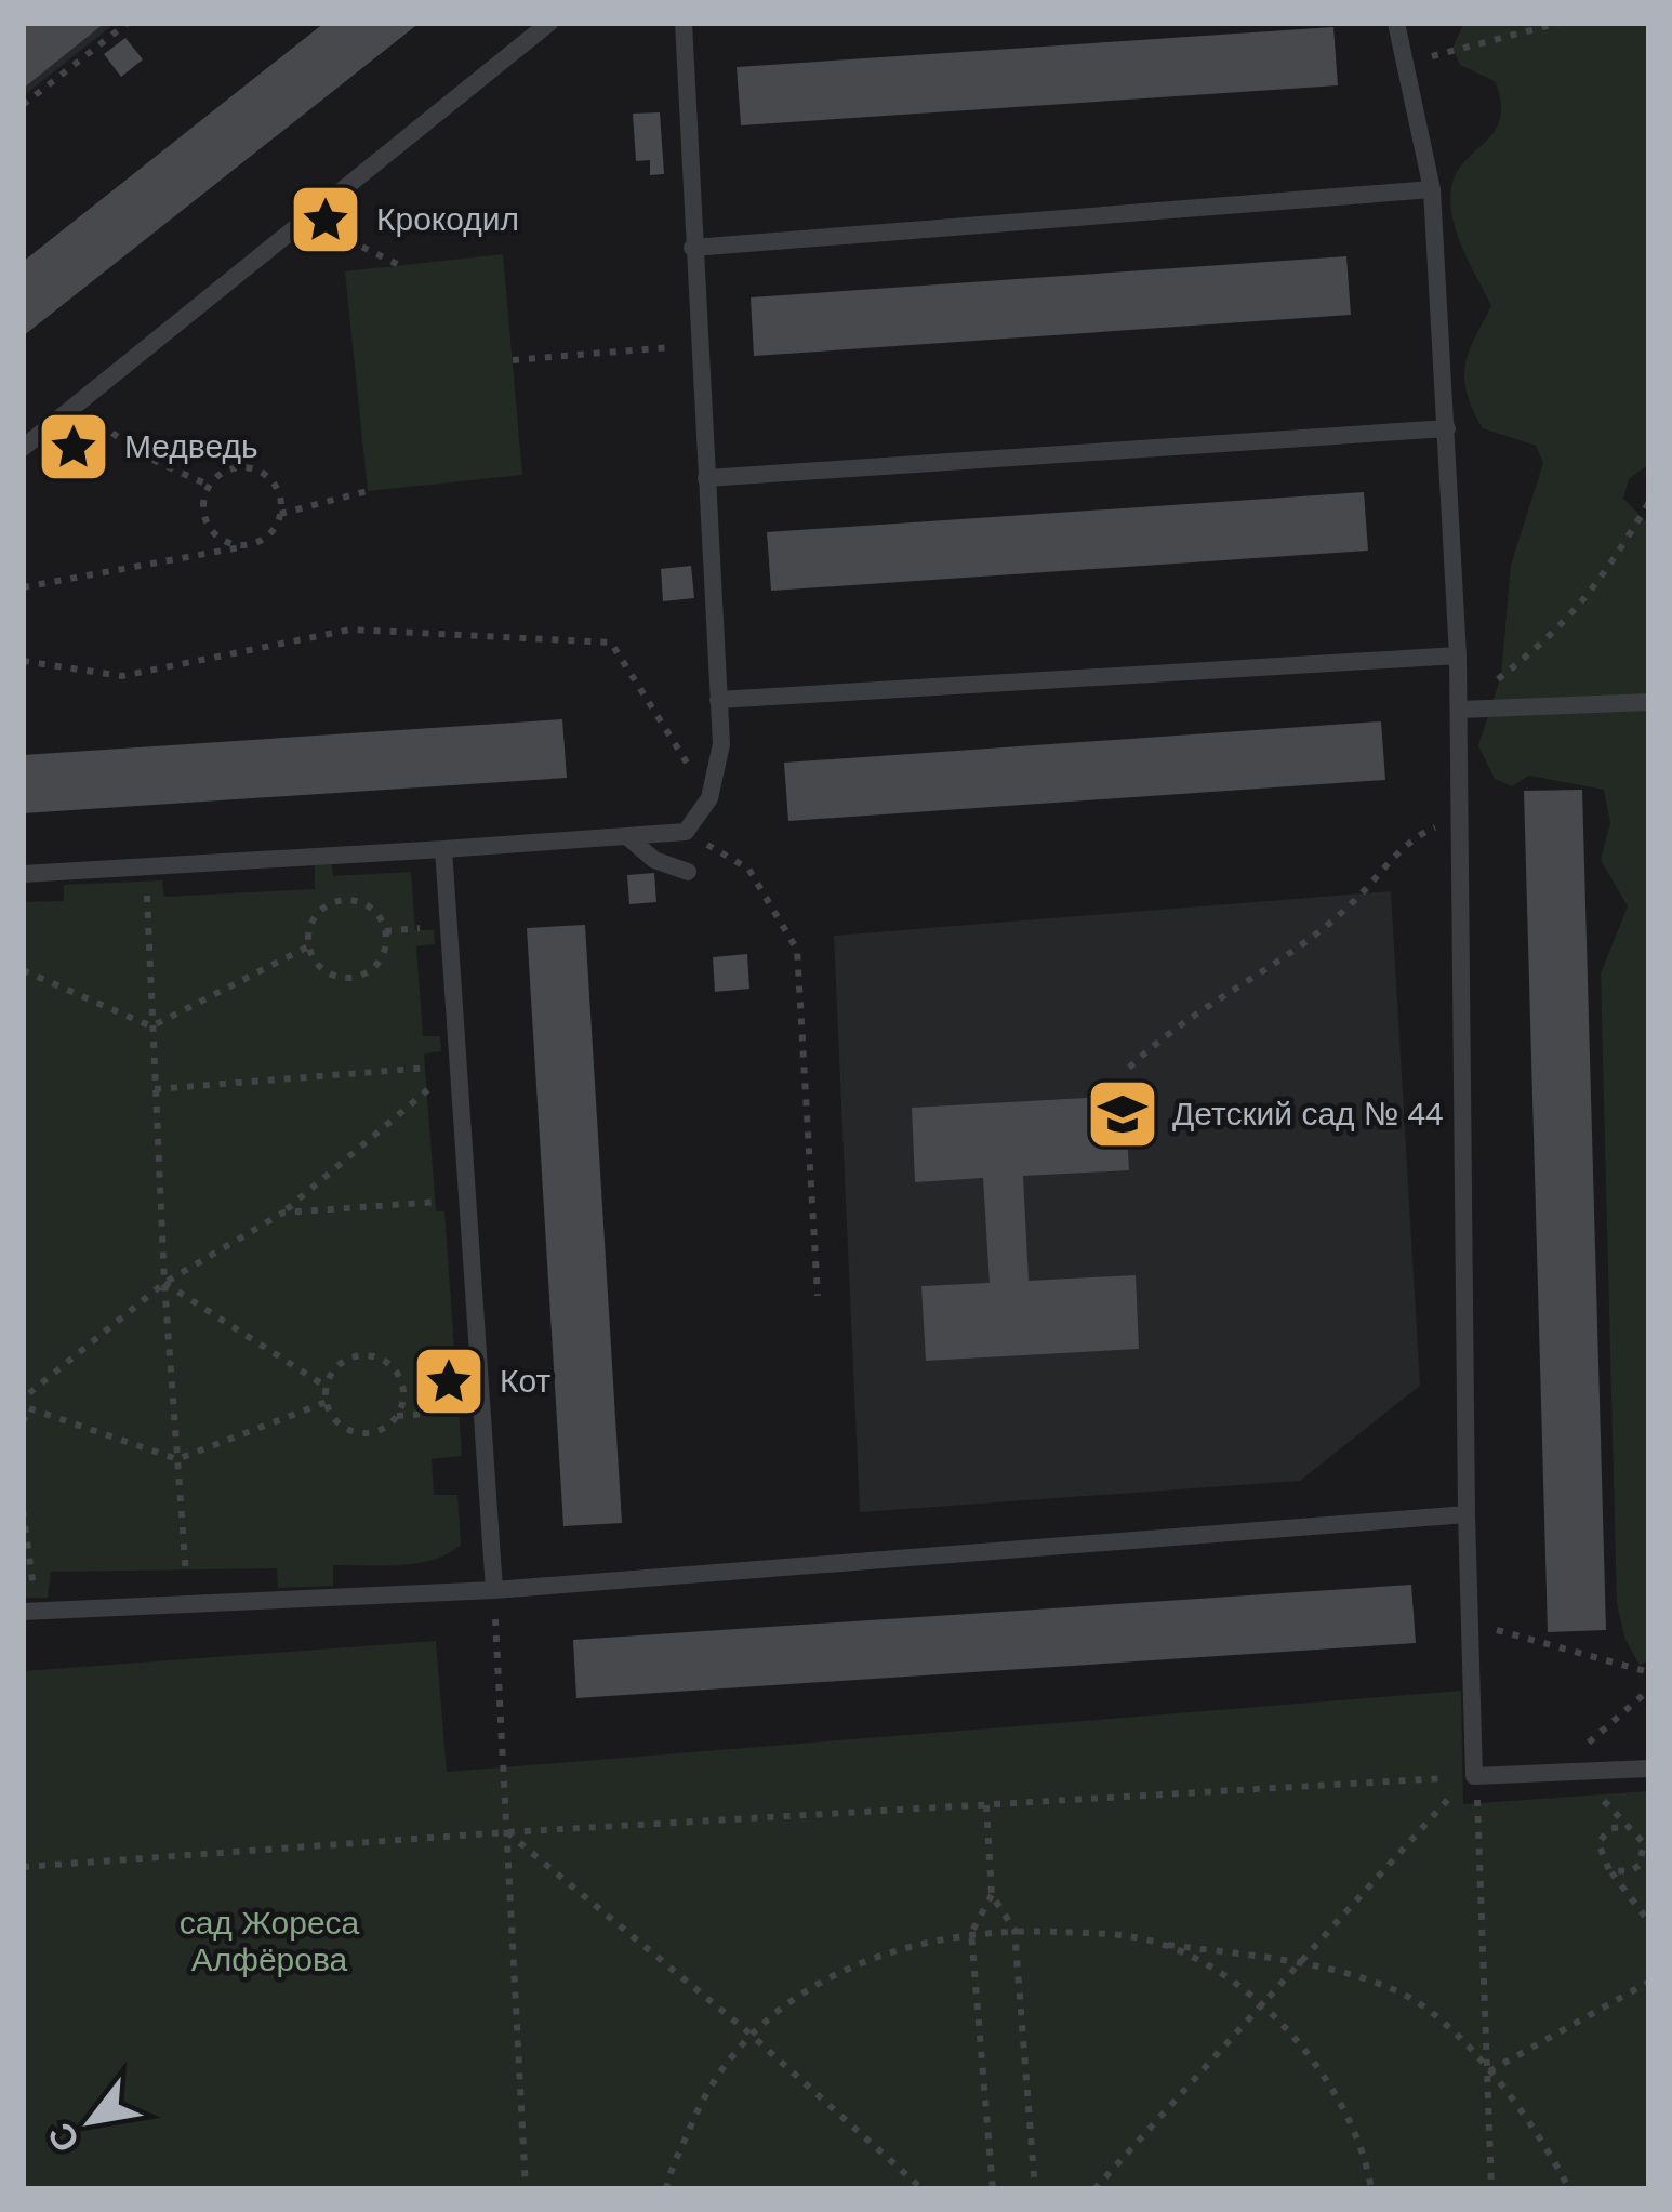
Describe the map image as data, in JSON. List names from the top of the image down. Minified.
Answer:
{"parks":["сад Жореса Алфёрова"],"places":{"place":["Крокодил","Медведь","Кот"],"school or university":["Детский сад № 44"]},"north":"bottom left"}
